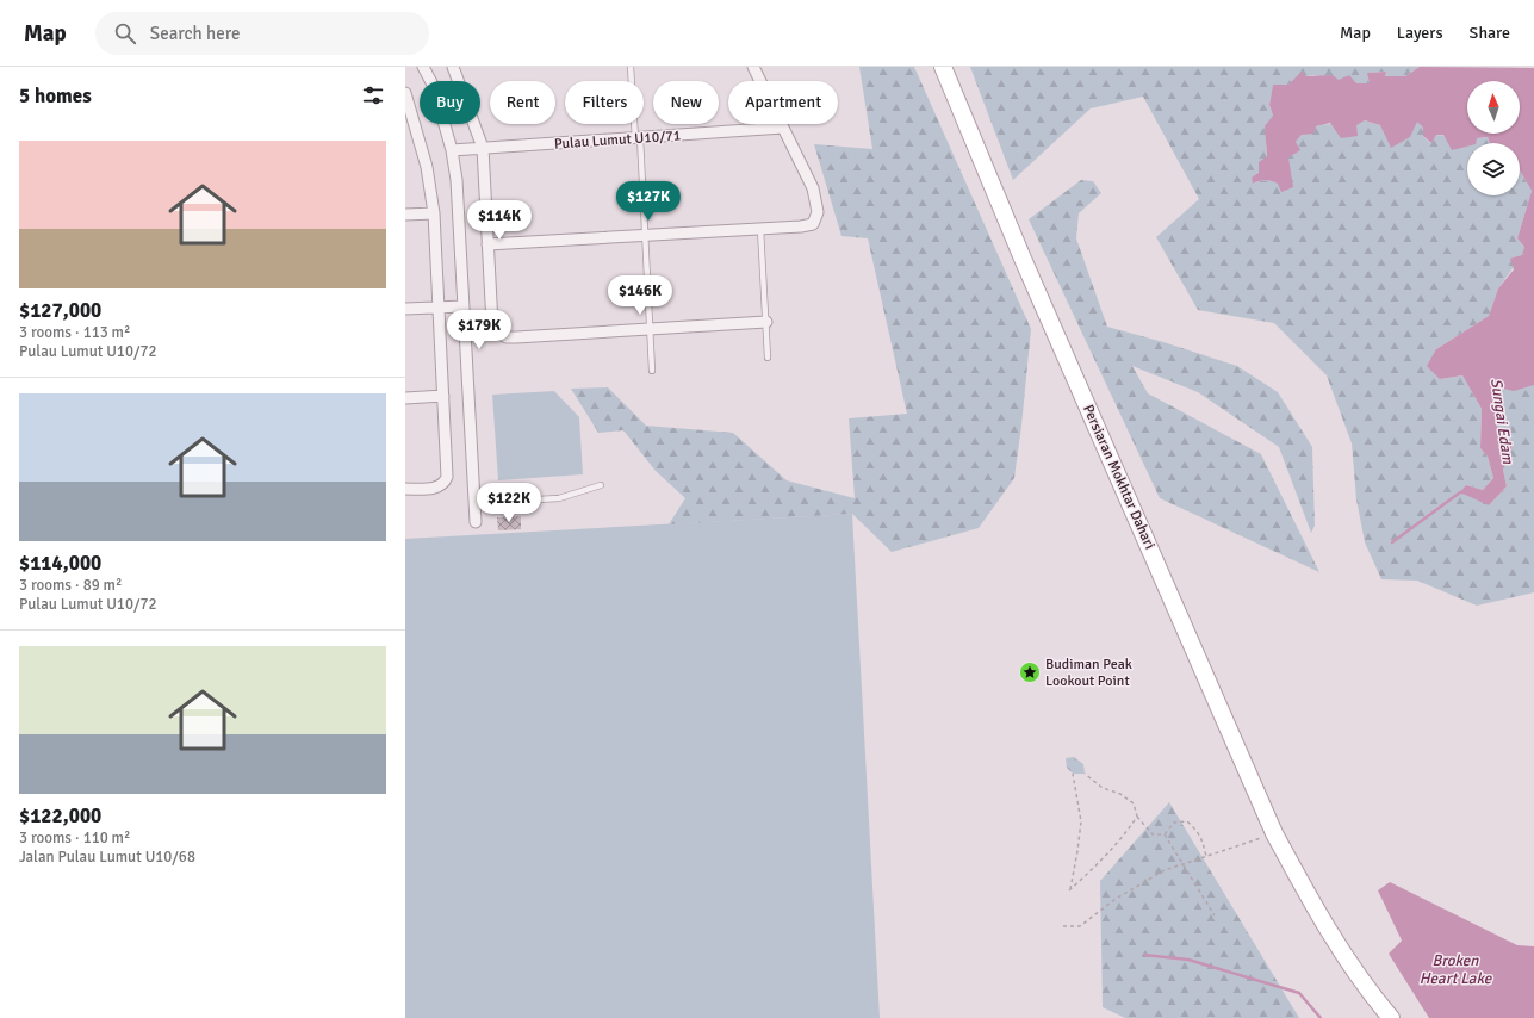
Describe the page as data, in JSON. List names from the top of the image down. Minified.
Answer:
{"streets":{"main road":["Persiaran Mokhtar Dahari"],"street":["Pulau Lumut U10/71"]},"water":["Sungai Edam","Broken Heart Lake"],"places":{"place":["Budiman Peak Lookout Point"]},"north":"top","page":{"header":"Map","search":"Search here","nav":["Map","Layers","Share"],"heading":"5 homes","chip":["Buy","Rent","Filters","New","Apartment"],"list":[{"name":"$127,000","note":"3 rooms · 113 m² · Pulau Lumut U10/72"},{"name":"$114,000","note":"3 rooms · 89 m² · Pulau Lumut U10/72"},{"name":"$122,000","note":"3 rooms · 110 m² · Jalan Pulau Lumut U10/68"}],"price":["$127K","$114K","$146K","$179K","$122K"]}}
